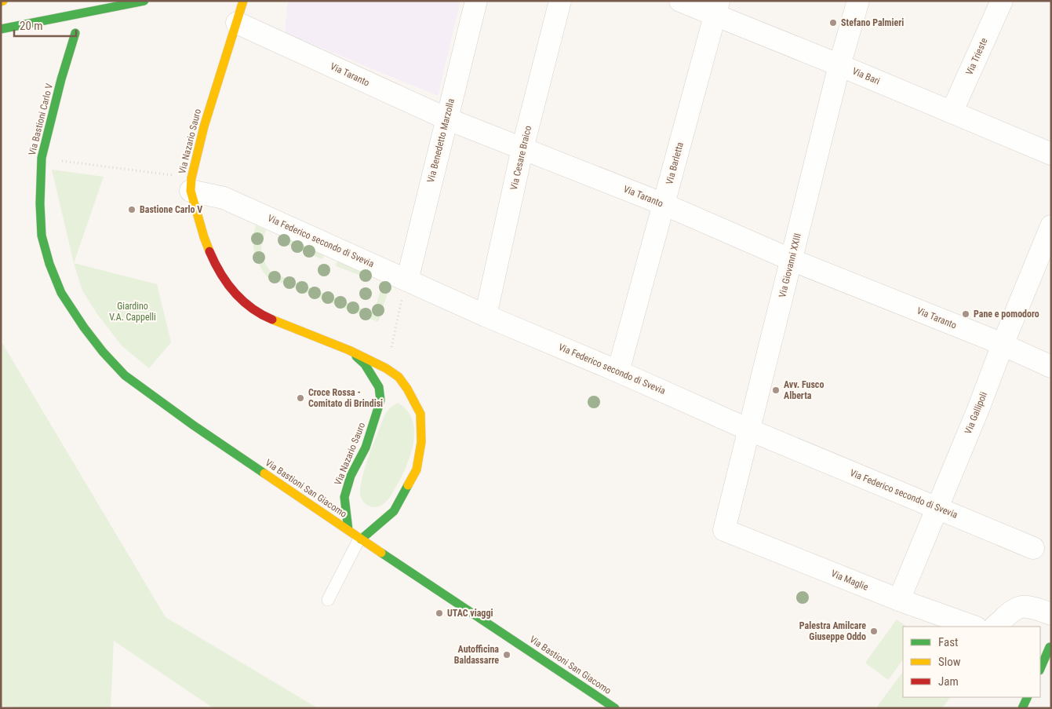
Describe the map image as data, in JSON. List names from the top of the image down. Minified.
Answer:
{"streets":{"street":["Via Trieste","Via Taranto","Via Bari","Via Bastioni Carlo V","Via Benedetto Marzolla","Via Nazario Sauro","Via Cesare Braico","Via Barletta","Via Federico secondo di Svevia","Via Giovanni XXIII","Via Gallipoli","Via Bastioni San Giacomo","Via Maglie"]},"crossings":[["Via Trieste","Via Bari"],["Via Taranto","Via Benedetto Marzolla"],["Via Taranto","Via Nazario Sauro"],["Via Taranto","Via Cesare Braico"],["Via Taranto","Via Barletta"],["Via Taranto","Via Giovanni XXIII"],["Via Taranto","Via Gallipoli"],["Via Bari","Via Barletta"],["Via Bari","Via Giovanni XXIII"],["Via Bastioni Carlo V","Via Bastioni San Giacomo"],["Via Benedetto Marzolla","Via Federico secondo di Svevia"],["Via Nazario Sauro","Via Federico secondo di Svevia"],["Via Nazario Sauro","Via Bastioni San Giacomo"],["Via Cesare Braico","Via Federico secondo di Svevia"],["Via Barletta","Via Federico secondo di Svevia"],["Via Federico secondo di Svevia","Via Giovanni XXIII"],["Via Federico secondo di Svevia","Via Gallipoli"],["Via Giovanni XXIII","Via Maglie"],["Via Gallipoli","Via Maglie"]],"parks":["Giardino V.A. Cappelli"],"places":["Stefano Palmieri","Bastione Carlo V","Pane e pomodoro","Avv. Fusco Alberta","Croce Rossa - Comitato di Brindisi","UTAC viaggi","Palestra Amilcare Giuseppe Oddo","Autofficina Baldassarre"],"legend":["Fast","Slow","Jam"],"scale_bar":"20 m"}
